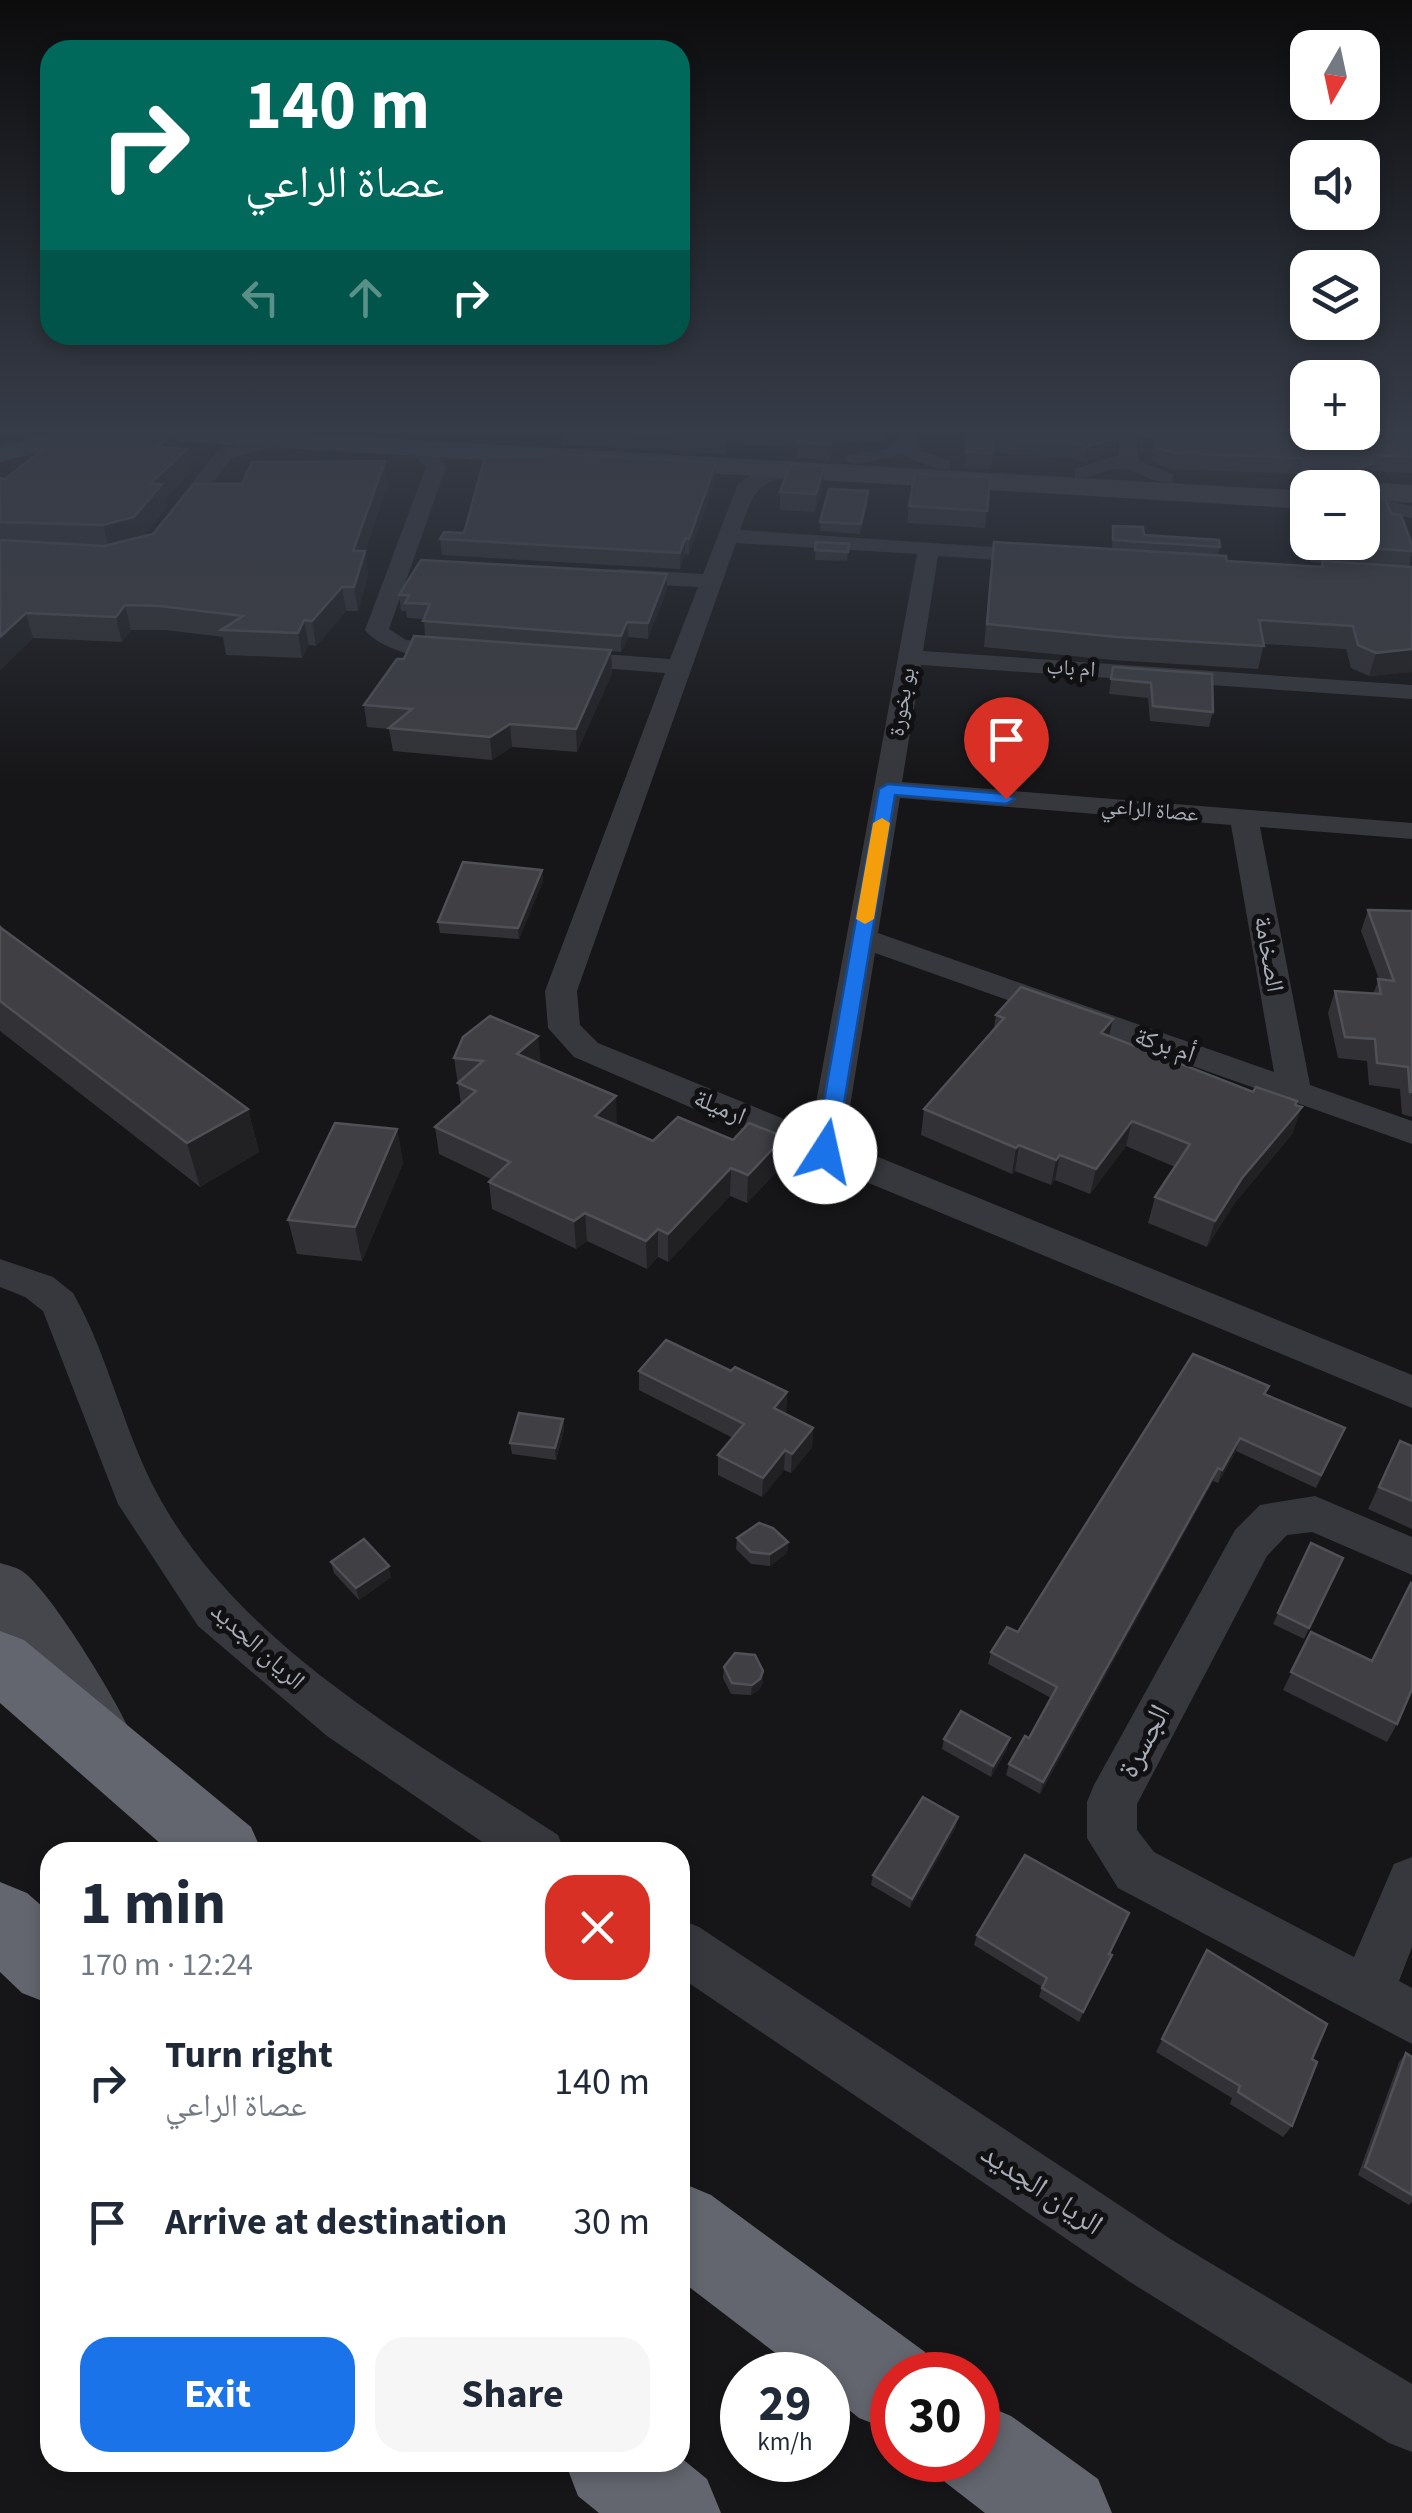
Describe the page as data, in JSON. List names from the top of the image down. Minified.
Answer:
{"streets":{"street":["ام باب","بو بخورة","عصاة الراعي","الصخامة","أم بركة","ارميلة","الريان الجديد","الجسرة"]},"crossings":[["ام باب","بو بخورة"],["بو بخورة","عصاة الراعي"],["بو بخورة","أم بركة"],["بو بخورة","ارميلة"],["عصاة الراعي","الصخامة"],["الصخامة","أم بركة"]],"north":"bottom","page":{"map_buttons":["+","−"],"turn":["140 m","عصاة الراعي"],"heading":["1 min","170 m · 12:24"],"list":[{"name":"Turn right","note":"عصاة الراعي","value":"140 m"},{"name":"Arrive at destination","value":"30 m"}],"buttons":["Exit","Share"],"speed":"29 km/h","limit":"30"}}
